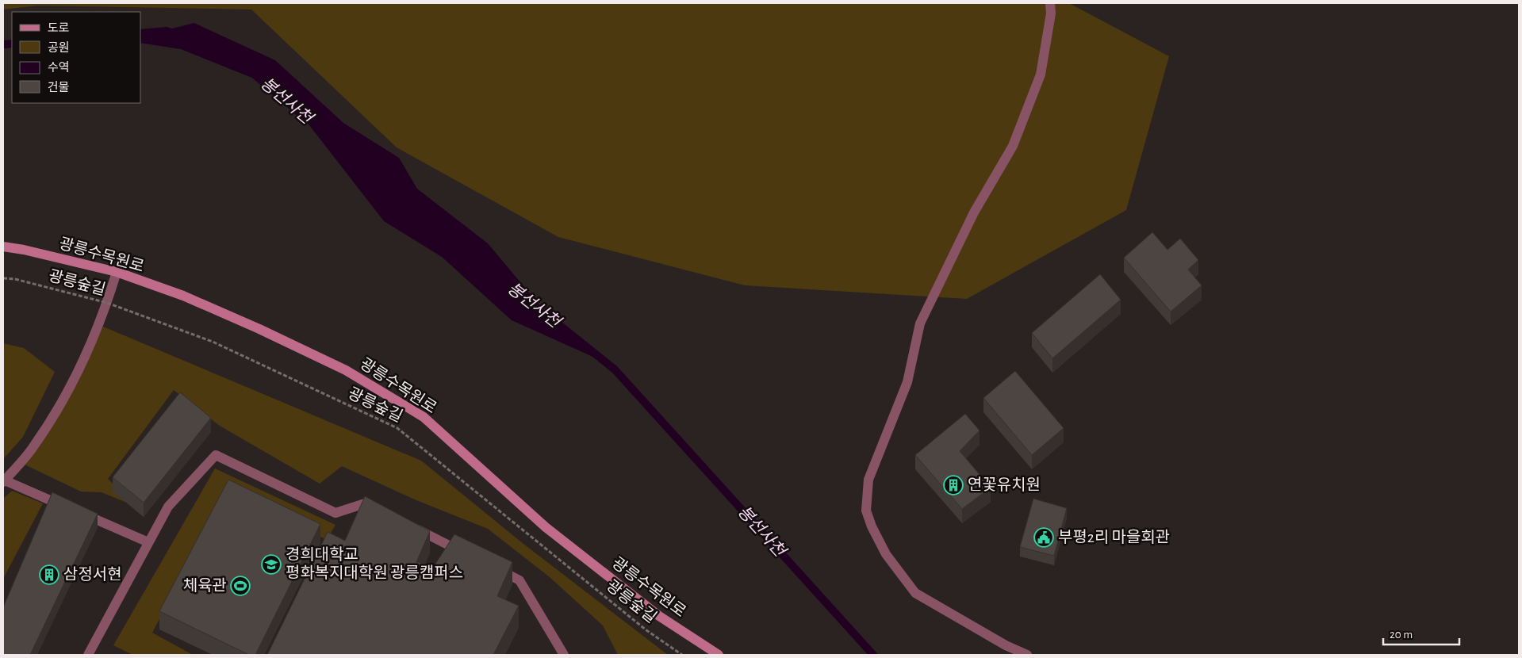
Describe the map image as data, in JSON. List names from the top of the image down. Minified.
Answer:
{"streets":{"street":["광릉수목원로"],"path":["광릉숲길"]},"water":["봉선사천"],"places":{"building":["연꽃유치원","삼정서현"],"public building":["부평2리 마을회관"],"school or university":["경희대학교 평화복지대학원 광릉캠퍼스"],"sports":["체육관"]},"legend":["도로","공원","수역","건물"],"scale_bar":"20 m"}
